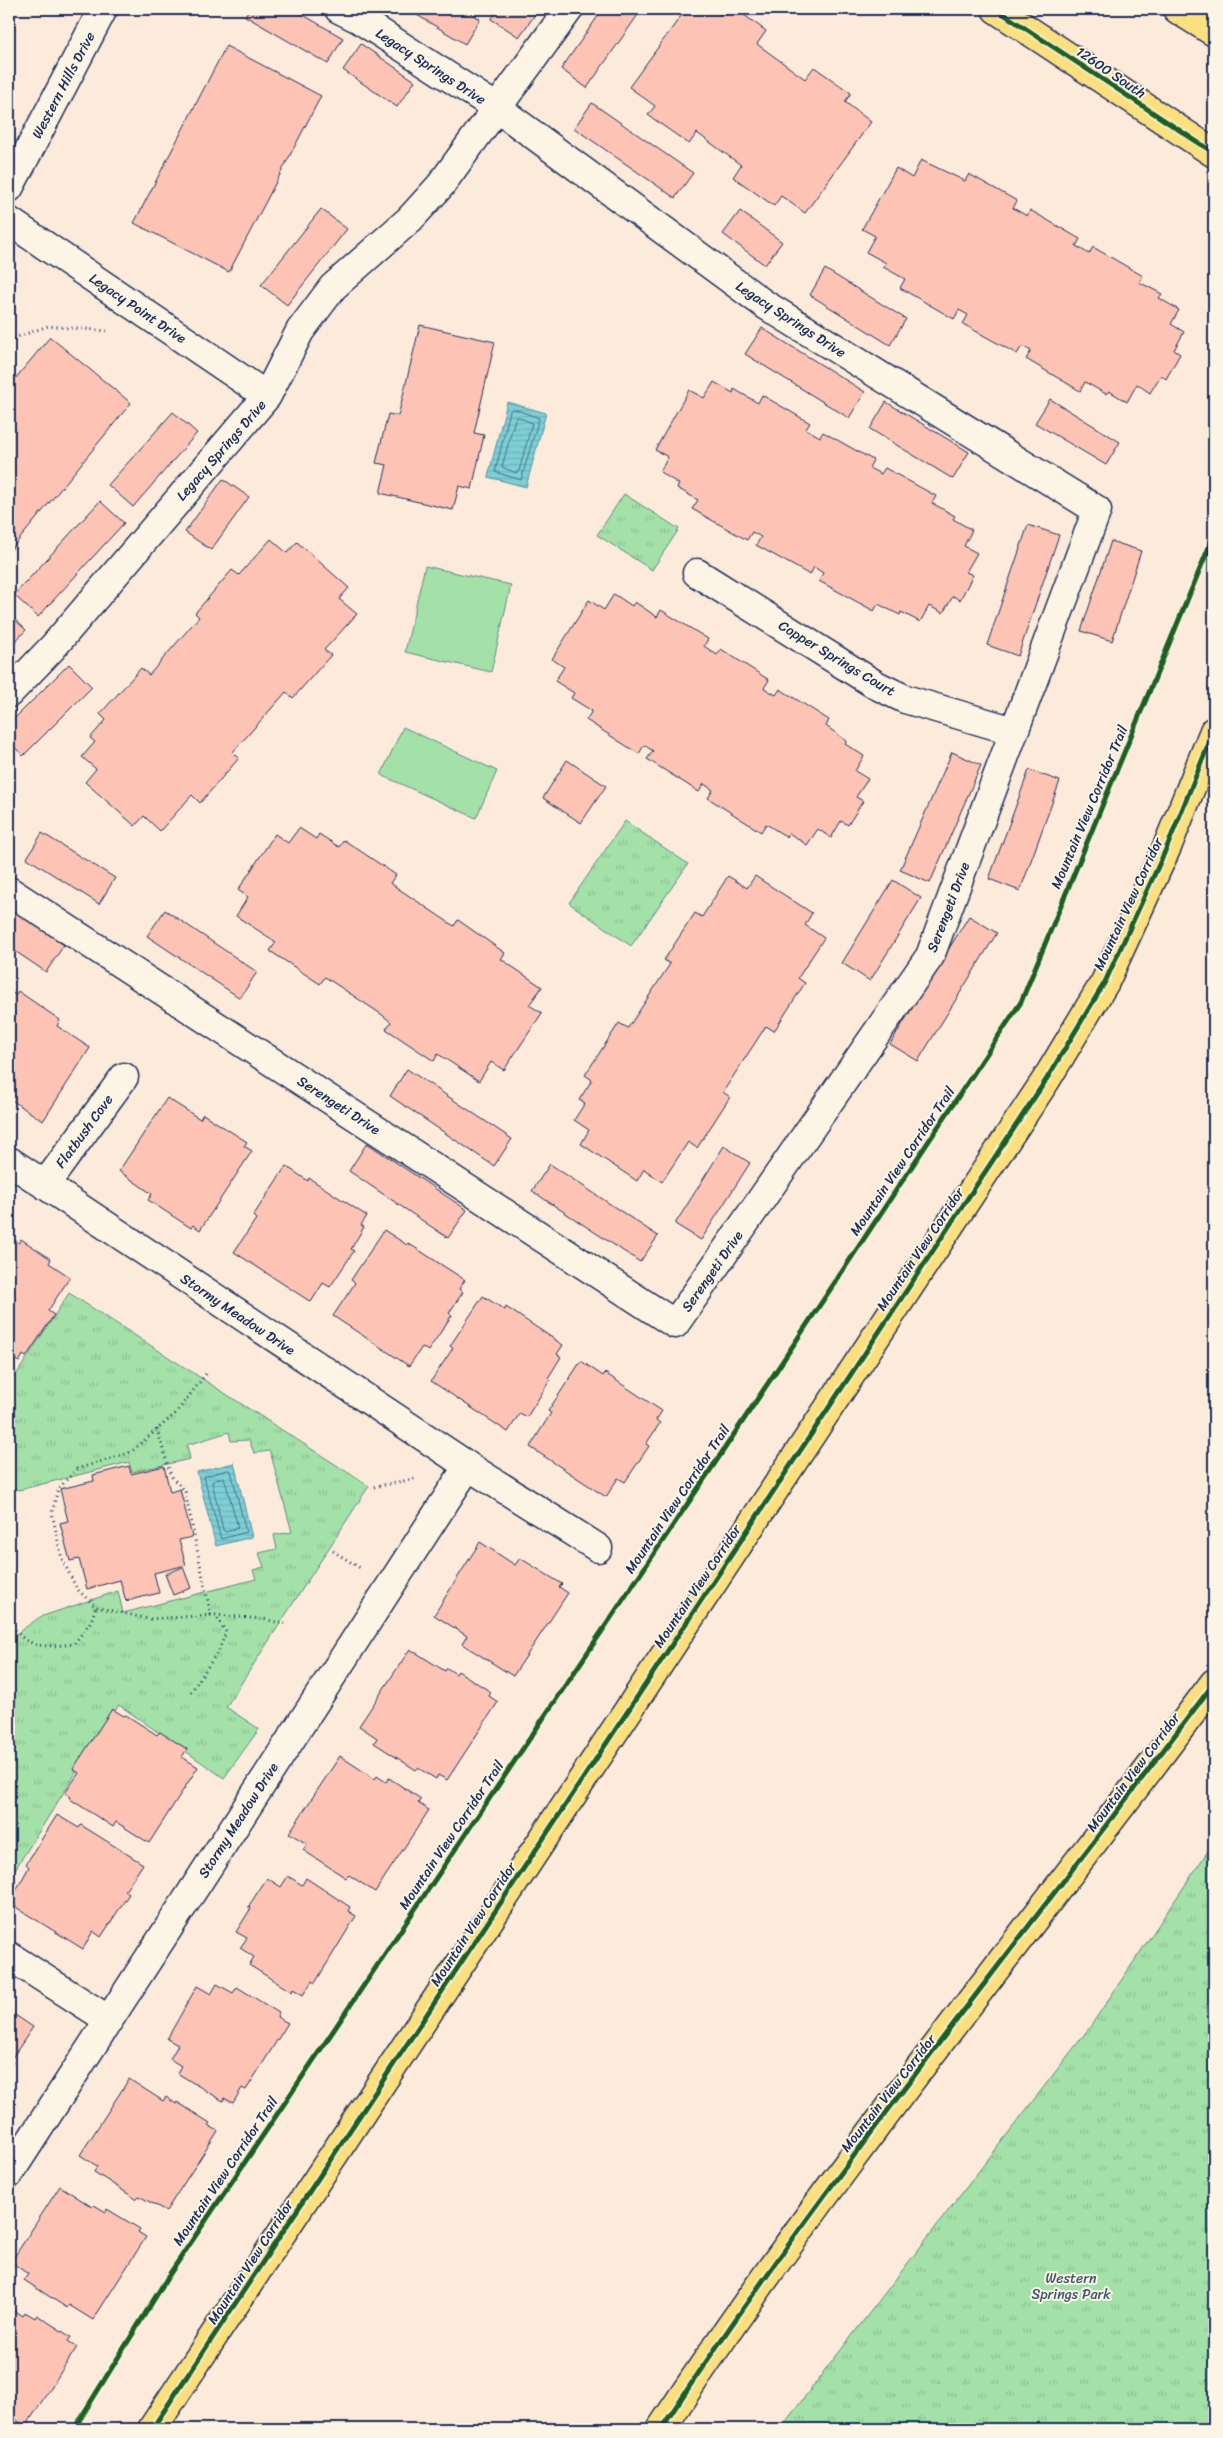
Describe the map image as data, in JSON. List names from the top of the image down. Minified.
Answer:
{"streets":{"main road":["12600 South","Mountain View Corridor"],"street":["Legacy Springs Drive","Western Hills Drive","Legacy Point Drive","Copper Springs Court","Serengeti Drive","Flatbush Cove","Stormy Meadow Drive"],"cycle path":["Mountain View Corridor Trail"]},"crossings":[["Legacy Springs Drive","Legacy Point Drive"],["Legacy Springs Drive","Serengeti Drive"],["Copper Springs Court","Serengeti Drive"],["Flatbush Cove","Stormy Meadow Drive"]],"parks":["Western Springs Park"]}
